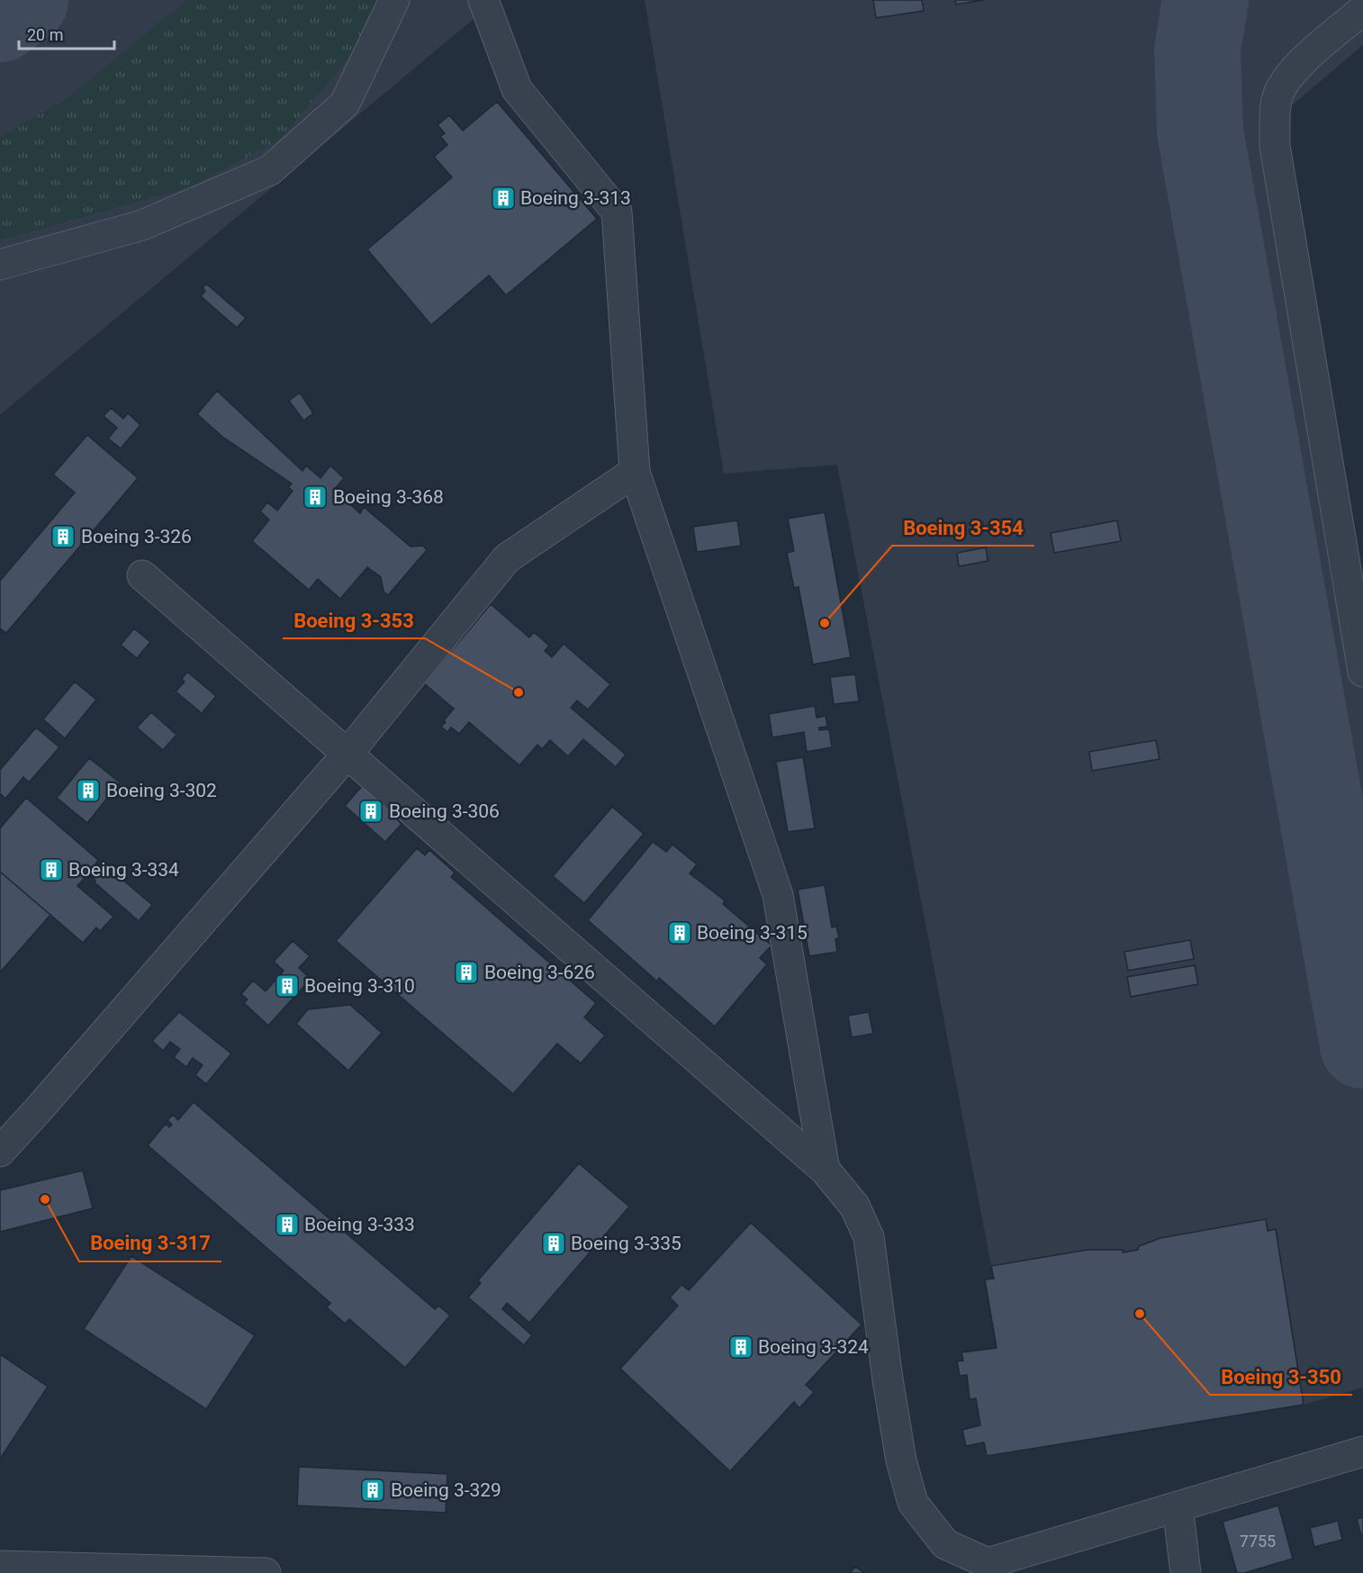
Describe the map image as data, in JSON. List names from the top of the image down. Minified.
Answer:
{"places":{"building":["Boeing 3-313","Boeing 3-368","Boeing 3-326","Boeing 3-302","Boeing 3-306","Boeing 3-334","Boeing 3-315","Boeing 3-626","Boeing 3-310","Boeing 3-333","Boeing 3-335","Boeing 3-324","Boeing 3-329"],"other":["Boeing 3-354","Boeing 3-353","Boeing 3-317","Boeing 3-350"]},"house_numbers":["7755"],"scale_bar":"20 m"}
